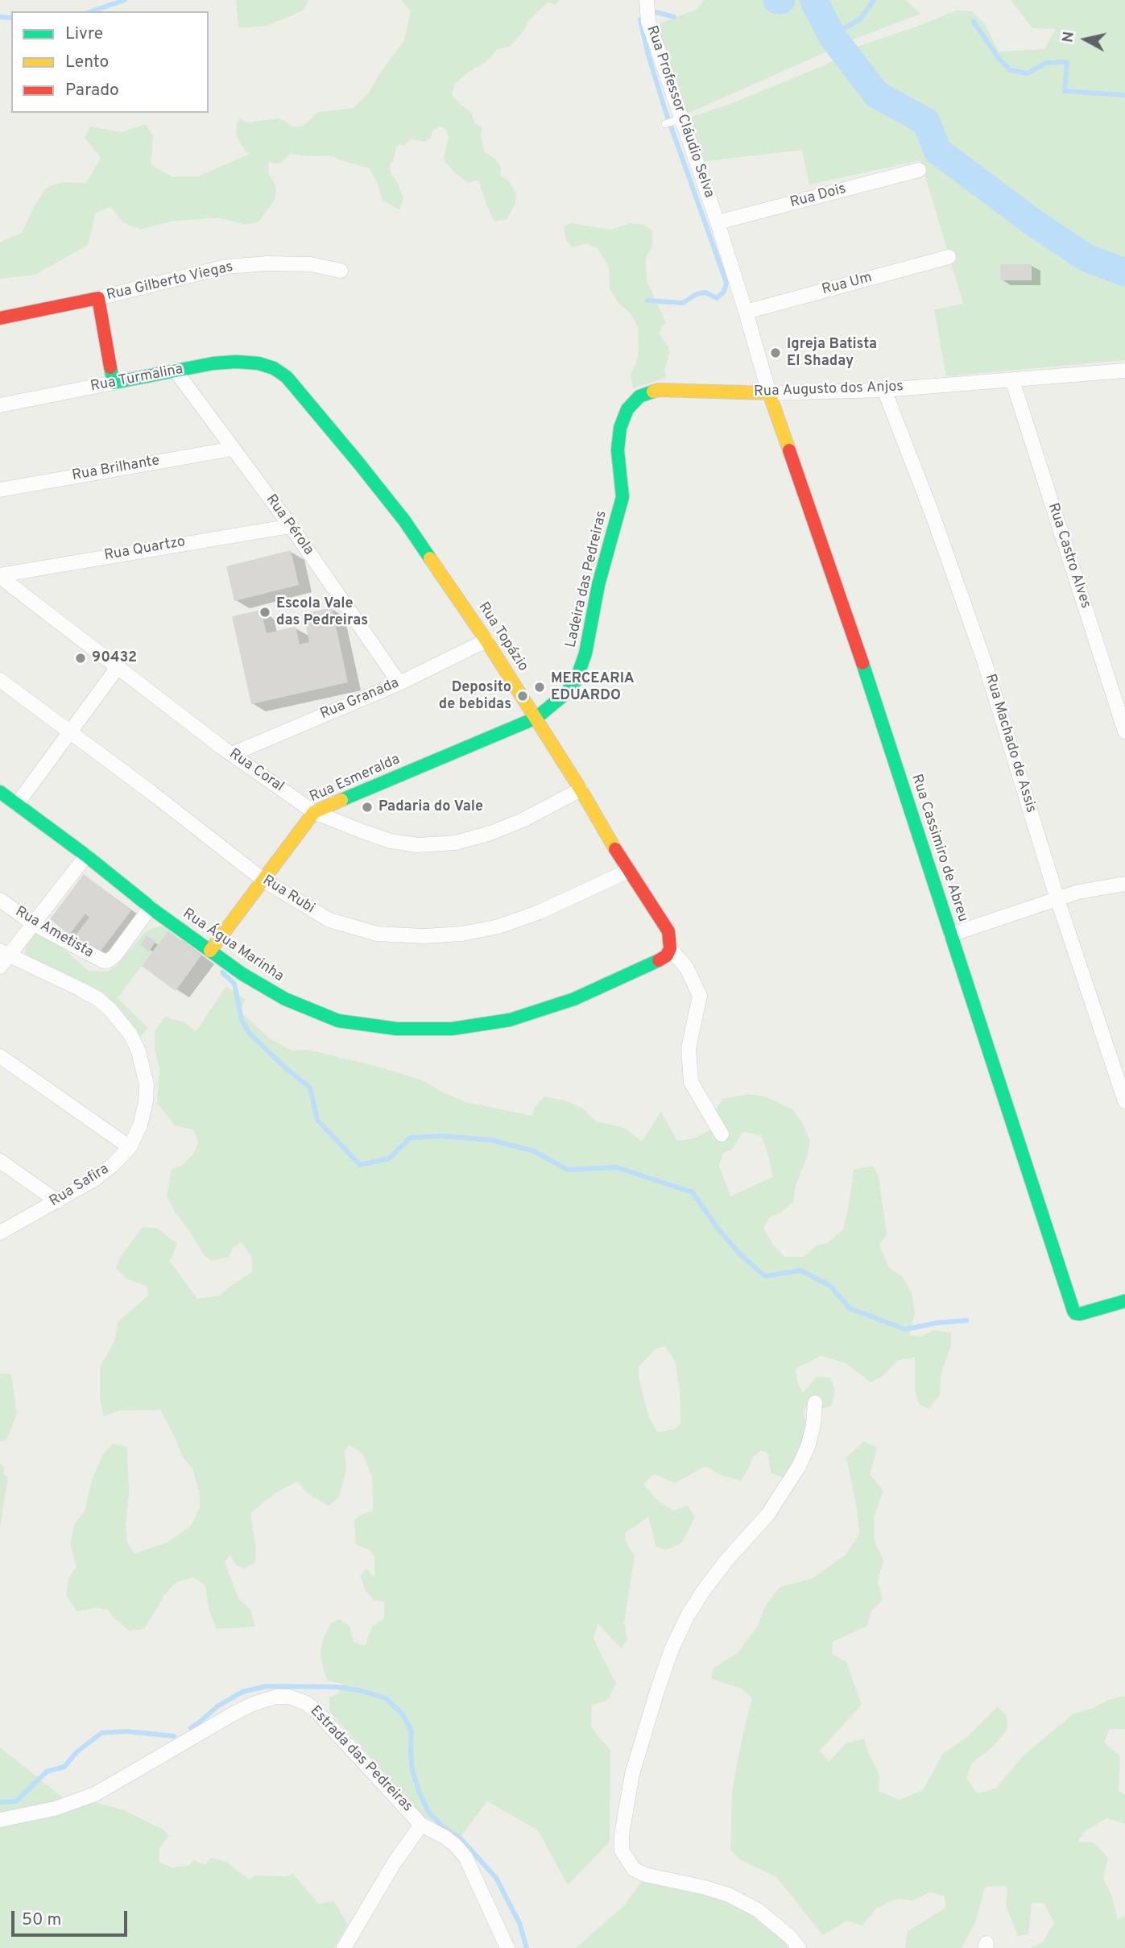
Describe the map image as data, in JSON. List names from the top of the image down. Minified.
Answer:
{"streets":{"street":["Rua Professor Cláudio Selva","Rua Dois","Rua Gilberto Viegas","Rua Um","Rua Turmalina","Rua Augusto dos Anjos","Rua Brilhante","Rua Pérola","Rua Quartzo","Rua Castro Alves","Ladeira das Pedreiras","Rua Topázio","Rua Granada","Rua Machado de Assis","Rua Coral","Rua Esmeralda","Rua Cassimiro de Abreu","Rua Rubi","Rua Ametista","Rua Água Marinha","Rua Safira","Estrada das Pedreiras"]},"crossings":[["Rua Professor Cláudio Selva","Rua Dois"],["Rua Professor Cláudio Selva","Rua Um"],["Rua Professor Cláudio Selva","Rua Augusto dos Anjos"],["Rua Professor Cláudio Selva","Rua Cassimiro de Abreu"],["Rua Turmalina","Rua Pérola"],["Rua Turmalina","Rua Topázio"],["Rua Augusto dos Anjos","Rua Castro Alves"],["Rua Augusto dos Anjos","Ladeira das Pedreiras"],["Rua Augusto dos Anjos","Rua Machado de Assis"],["Rua Augusto dos Anjos","Rua Cassimiro de Abreu"],["Rua Brilhante","Rua Pérola"],["Rua Pérola","Rua Quartzo"],["Rua Pérola","Rua Granada"],["Rua Quartzo","Rua Coral"],["Ladeira das Pedreiras","Rua Topázio"],["Ladeira das Pedreiras","Rua Esmeralda"],["Rua Topázio","Rua Granada"],["Rua Topázio","Rua Coral"],["Rua Topázio","Rua Esmeralda"],["Rua Topázio","Rua Rubi"],["Rua Topázio","Rua Água Marinha"],["Rua Granada","Rua Coral"],["Rua Coral","Rua Esmeralda"],["Rua Esmeralda","Rua Rubi"],["Rua Esmeralda","Rua Água Marinha"],["Rua Ametista","Rua Água Marinha"]],"places":["Igreja Batista El Shaday","Escola Vale das Pedreiras","90432","MERCEARIA EDUARDO","Deposito de bebidas","Padaria do Vale"],"legend":["Livre","Lento","Parado"],"scale_bar":"50 m","north":"left"}
